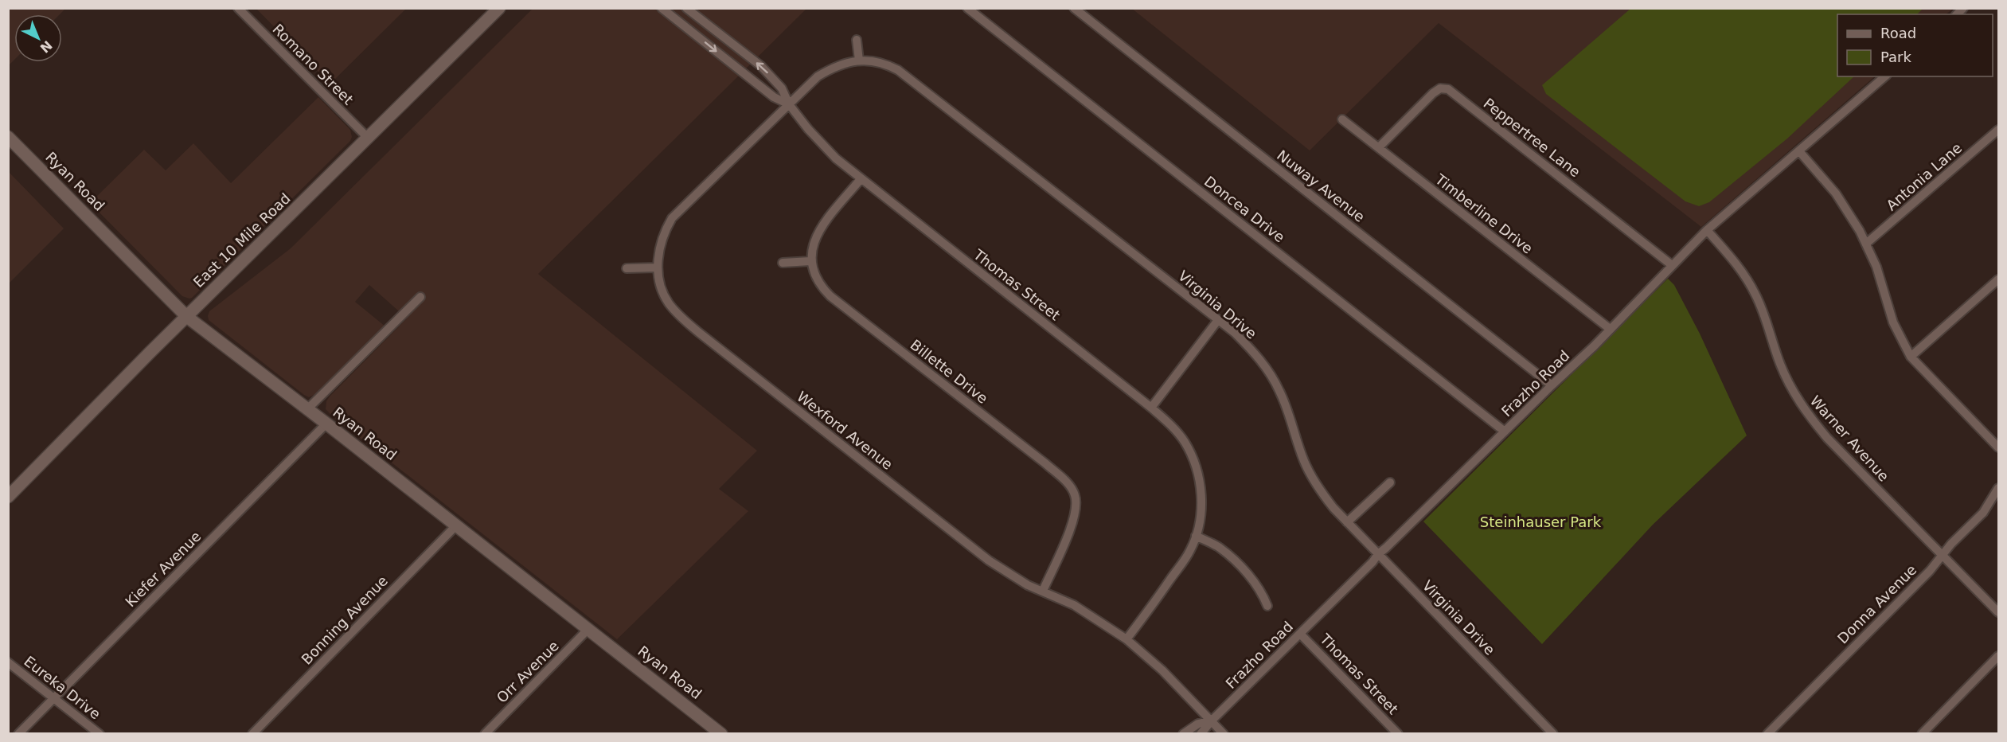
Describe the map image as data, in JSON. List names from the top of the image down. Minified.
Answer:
{"streets":{"main road":["Ryan Road","East 10 Mile Road"],"street":["Romano Street","Peppertree Lane","Antonia Lane","Nuway Avenue","Doncea Drive","Timberline Drive","Thomas Street","Virginia Drive","Billette Drive","Frazho Road","Wexford Avenue","Warner Avenue","Kiefer Avenue","Donna Avenue","Bonning Avenue","Orr Avenue","Eureka Drive"]},"crossings":[["Romano Street","East 10 Mile Road"],["Peppertree Lane","Timberline Drive"],["Peppertree Lane","Frazho Road"],["Ryan Road","East 10 Mile Road"],["Ryan Road","Kiefer Avenue"],["Ryan Road","Bonning Avenue"],["Ryan Road","Orr Avenue"],["Nuway Avenue","Frazho Road"],["Doncea Drive","Frazho Road"],["Timberline Drive","Frazho Road"],["Thomas Street","Virginia Drive"],["Thomas Street","Frazho Road"],["Thomas Street","Wexford Avenue"],["Virginia Drive","Frazho Road"],["Virginia Drive","Wexford Avenue"],["Billette Drive","Wexford Avenue"],["Frazho Road","Wexford Avenue"],["Frazho Road","Warner Avenue"],["Warner Avenue","Donna Avenue"],["Kiefer Avenue","Eureka Drive"]],"parks":["Steinhauser Park"],"legend":["Road","Park"],"north":"bottom right"}
